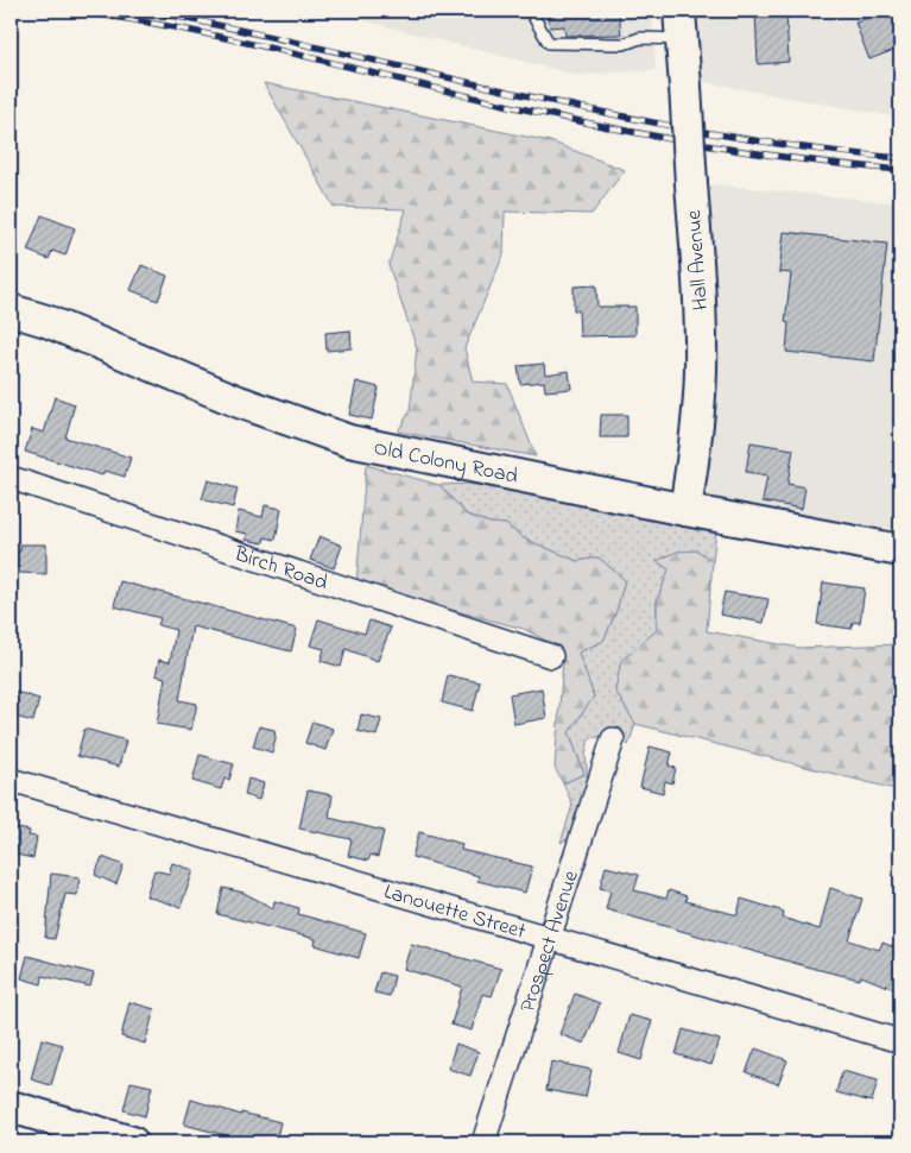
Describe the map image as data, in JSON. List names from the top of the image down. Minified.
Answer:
{"streets":{"main road":["Hall Avenue","Old Colony Road"],"street":["Birch Road","Lanouette Street","Prospect Avenue"]},"crossings":[["Hall Avenue","Old Colony Road"],["Lanouette Street","Prospect Avenue"]]}
